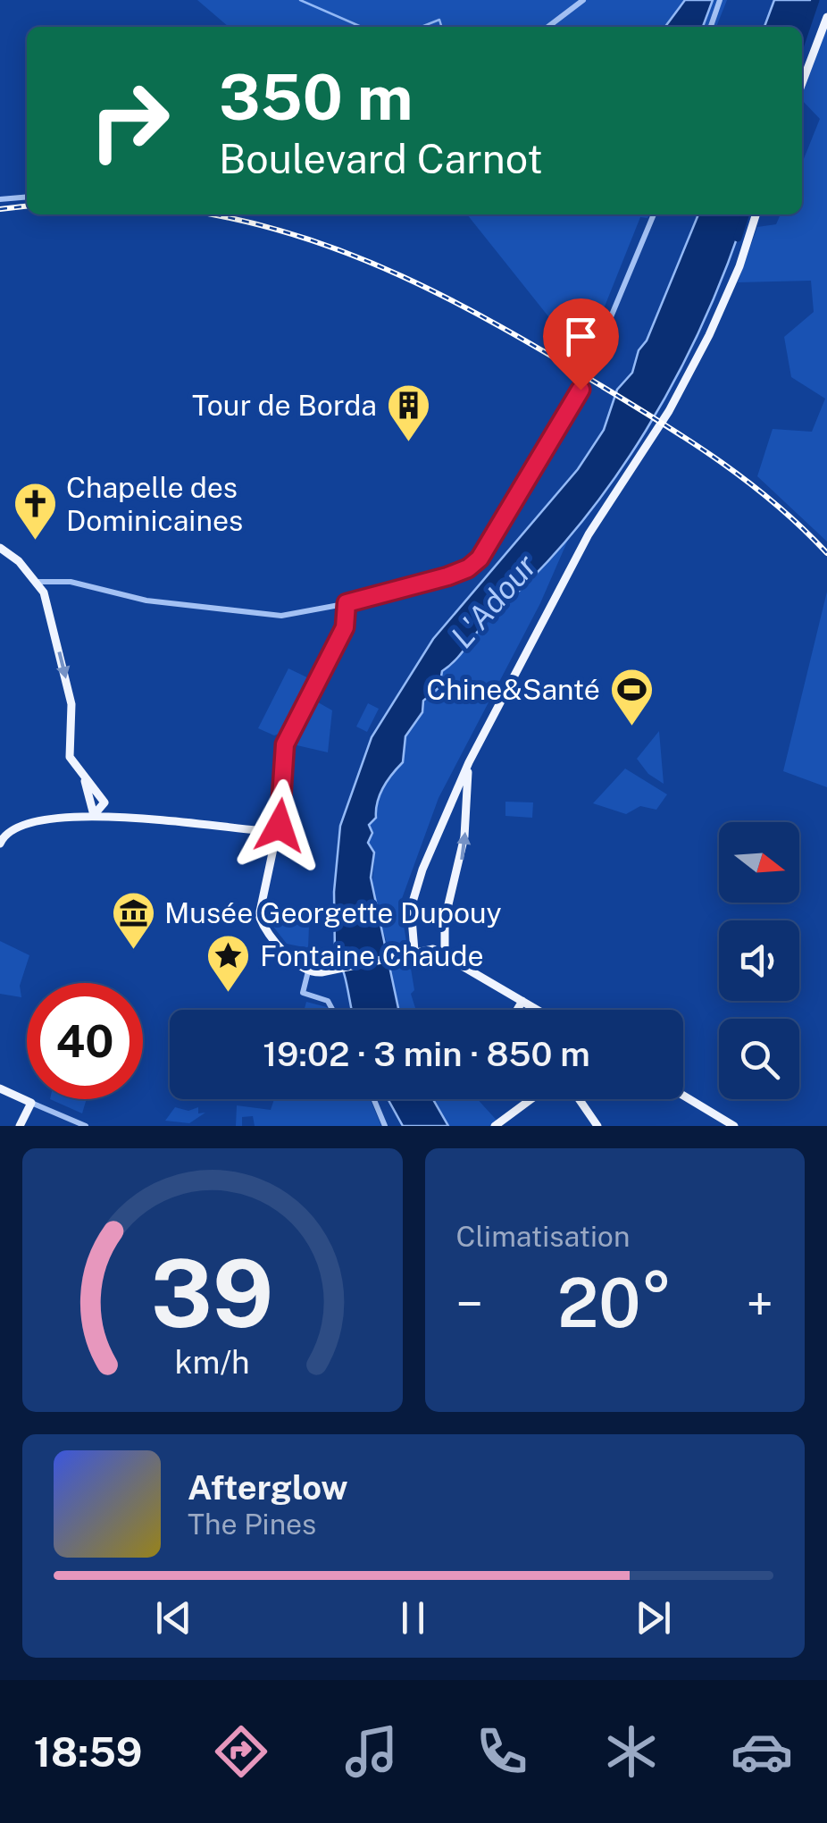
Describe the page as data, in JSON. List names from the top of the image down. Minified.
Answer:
{"water":["L'Adour"],"places":{"building":["Tour de Borda"],"church":["Chapelle des Dominicaines"],"sports":["Chine&Santé"],"museum":["Musée Georgette Dupouy"],"place":["Fontaine Chaude"]},"north":"right","page":{"turn":["350 m","Boulevard Carnot"],"limit":"40","trip":"19:02 · 3 min · 850 m","tile":"Climatisation","heat":["−","20°","+"],"song":["Afterglow","The Pines"],"tabs":"18:59","gauge":["39","km/h"]}}
